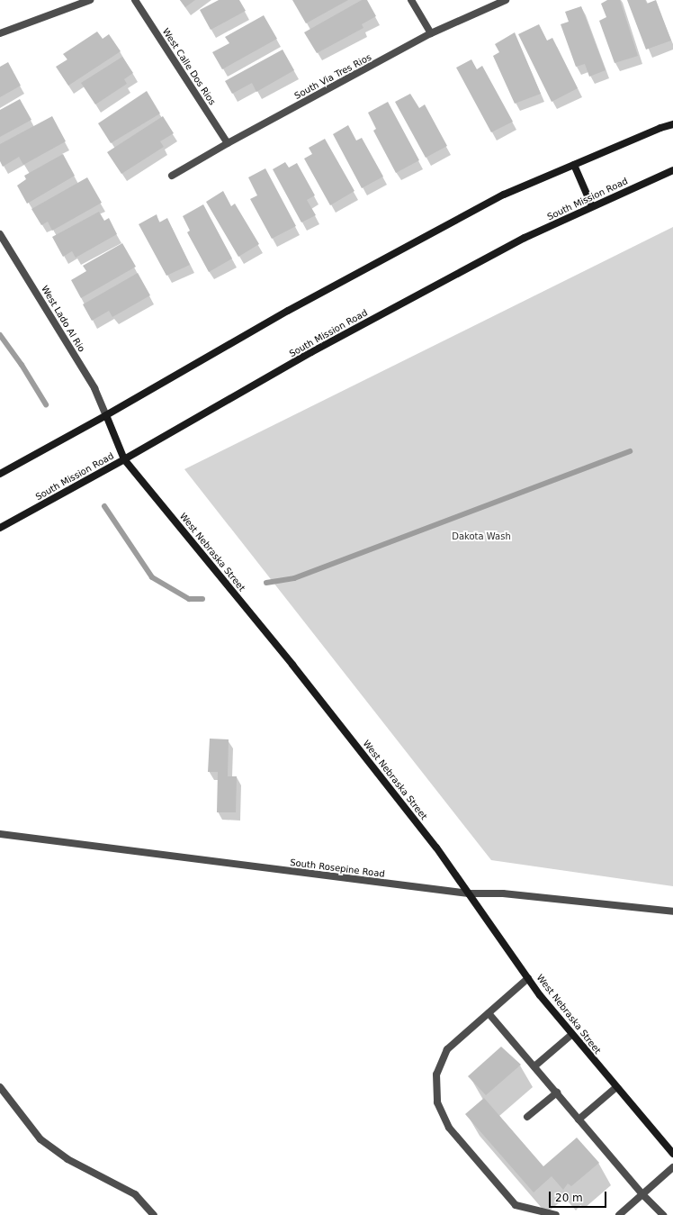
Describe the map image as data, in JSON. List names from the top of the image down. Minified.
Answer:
{"streets":{"main road":["South Mission Road","West Nebraska Street"],"street":["West Calle Dos Rios","South Via Tres Rios","West Lado Al Rio","South Rosepine Road"]},"crossings":[["West Calle Dos Rios","South Via Tres Rios"],["South Mission Road","West Nebraska Street"],["West Lado Al Rio","West Nebraska Street"],["West Nebraska Street","South Rosepine Road"]],"parks":["Dakota Wash"],"scale_bar":"20 m"}
